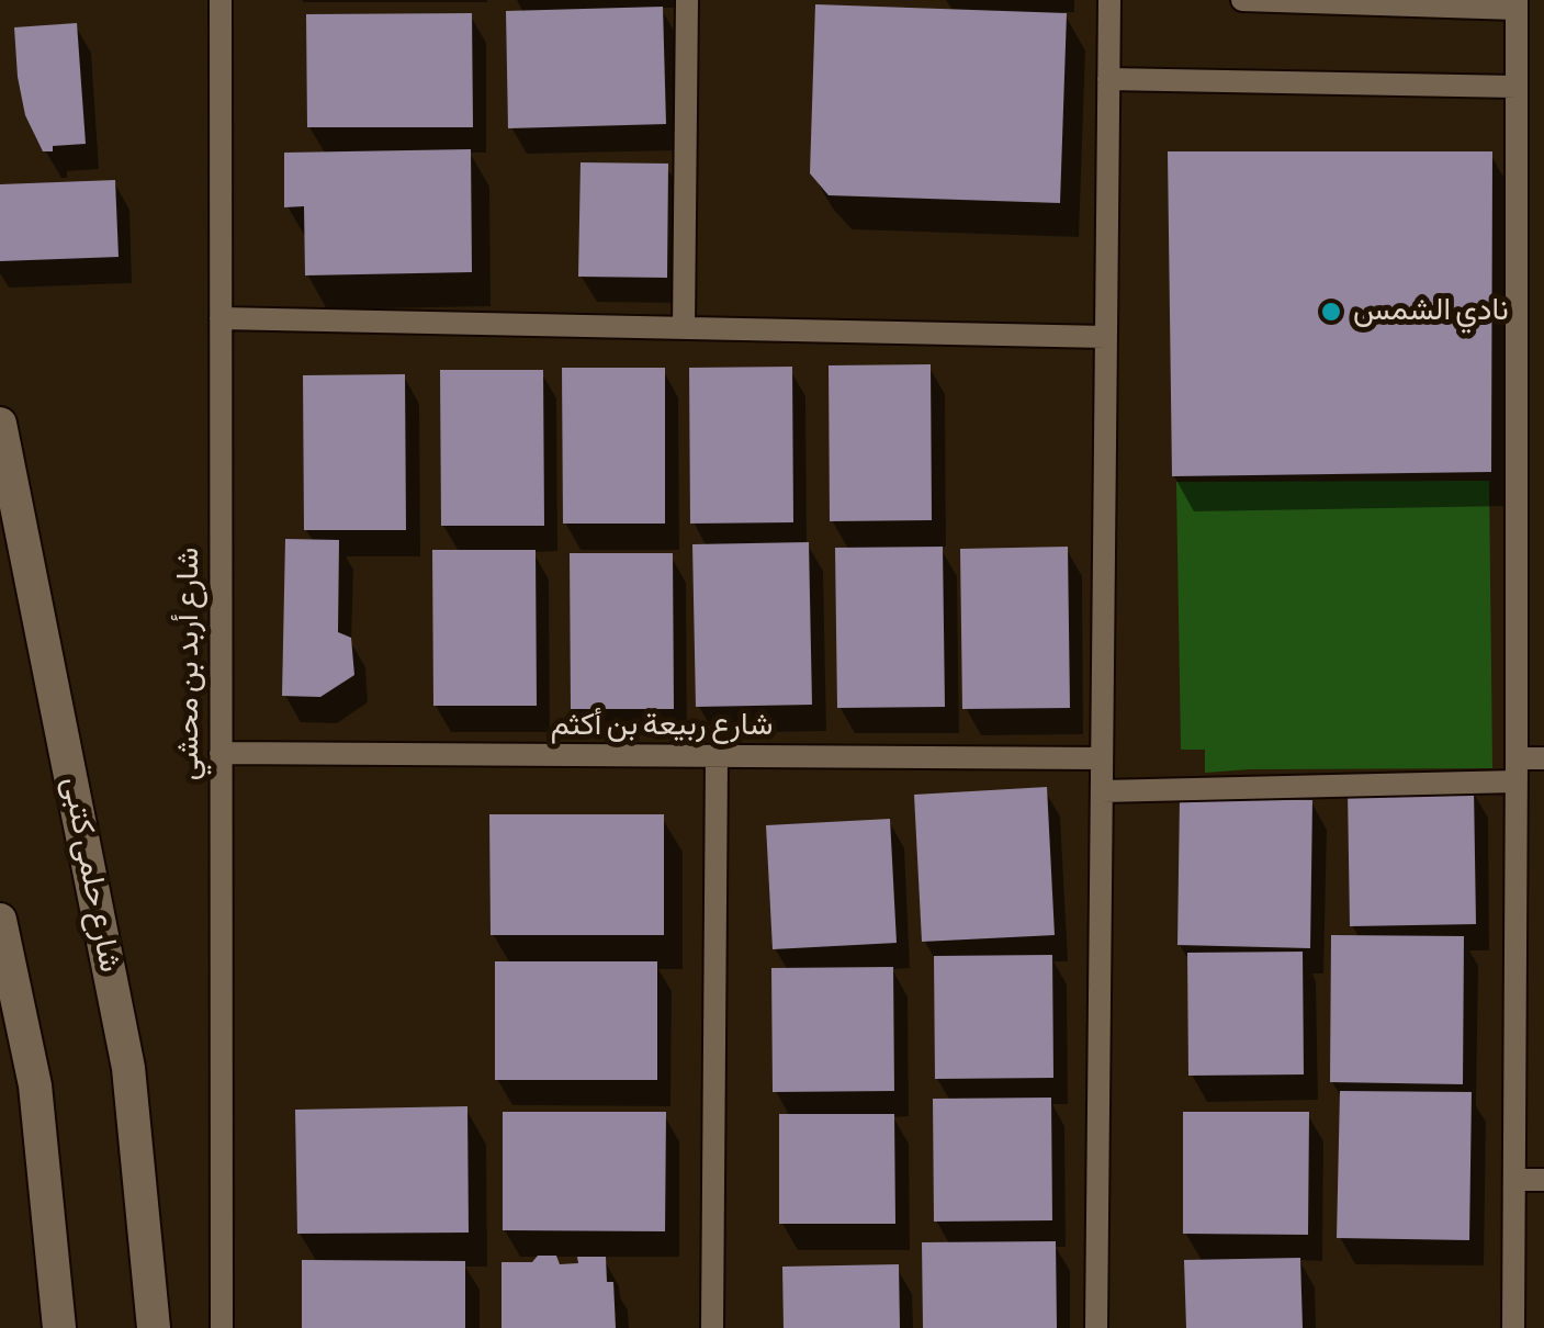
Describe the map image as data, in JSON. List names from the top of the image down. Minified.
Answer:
{"streets":{"street":["شارع حلمى كتبى"],"lane":["شارع أربد بن محشي","شارع ربيعة بن أكثم"]},"crossings":[["شارع أربد بن محشي","شارع ربيعة بن أكثم"]],"places":["نادي الشمس"]}
